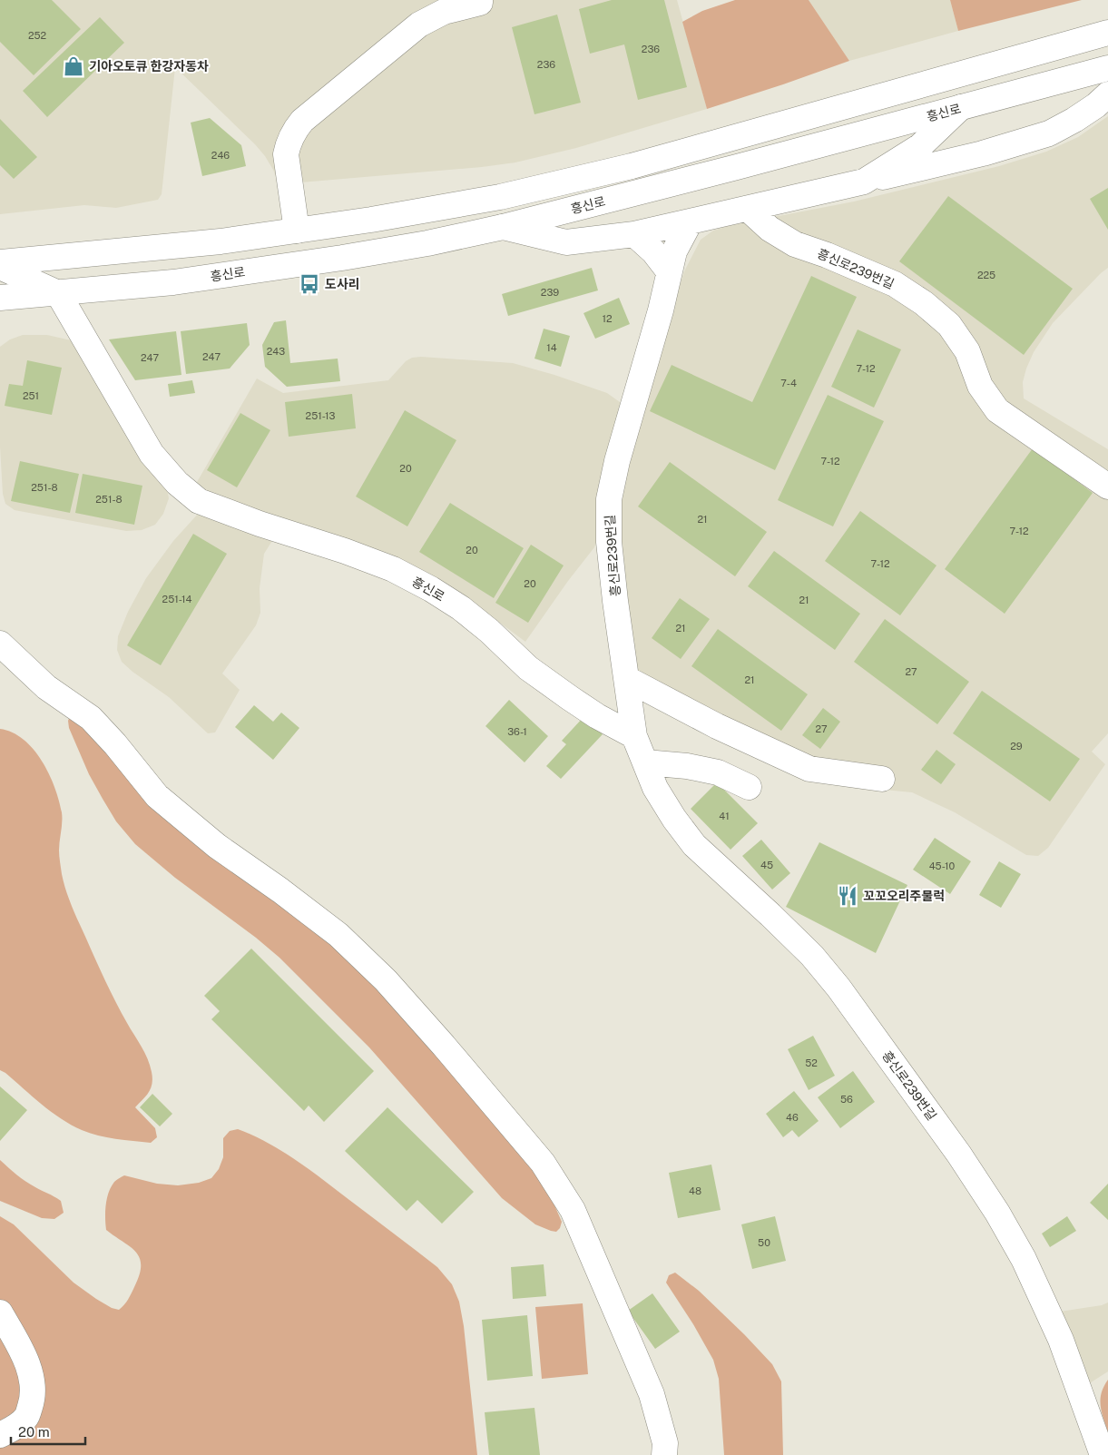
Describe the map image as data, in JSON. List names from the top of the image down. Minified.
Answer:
{"streets":{"main road":["흥신로","흥신로239번길"]},"crossings":[["흥신로","흥신로239번길"]],"places":{"shop":["기아오토큐 한강자동차"],"bus stop":["도사리"],"restaurant":["꼬꼬오리주물럭"]},"house_numbers":["252","236","236","246","225","239","12","14","243","247","247","7-12","7-4","251","251-13","7-12","20","251-8","251-8","21","7-12","20","7-12","20","251-14","21","21","27","21","27","36-1","29","41","45","45-10","52","56","46","48","50"],"scale_bar":"20 m"}
